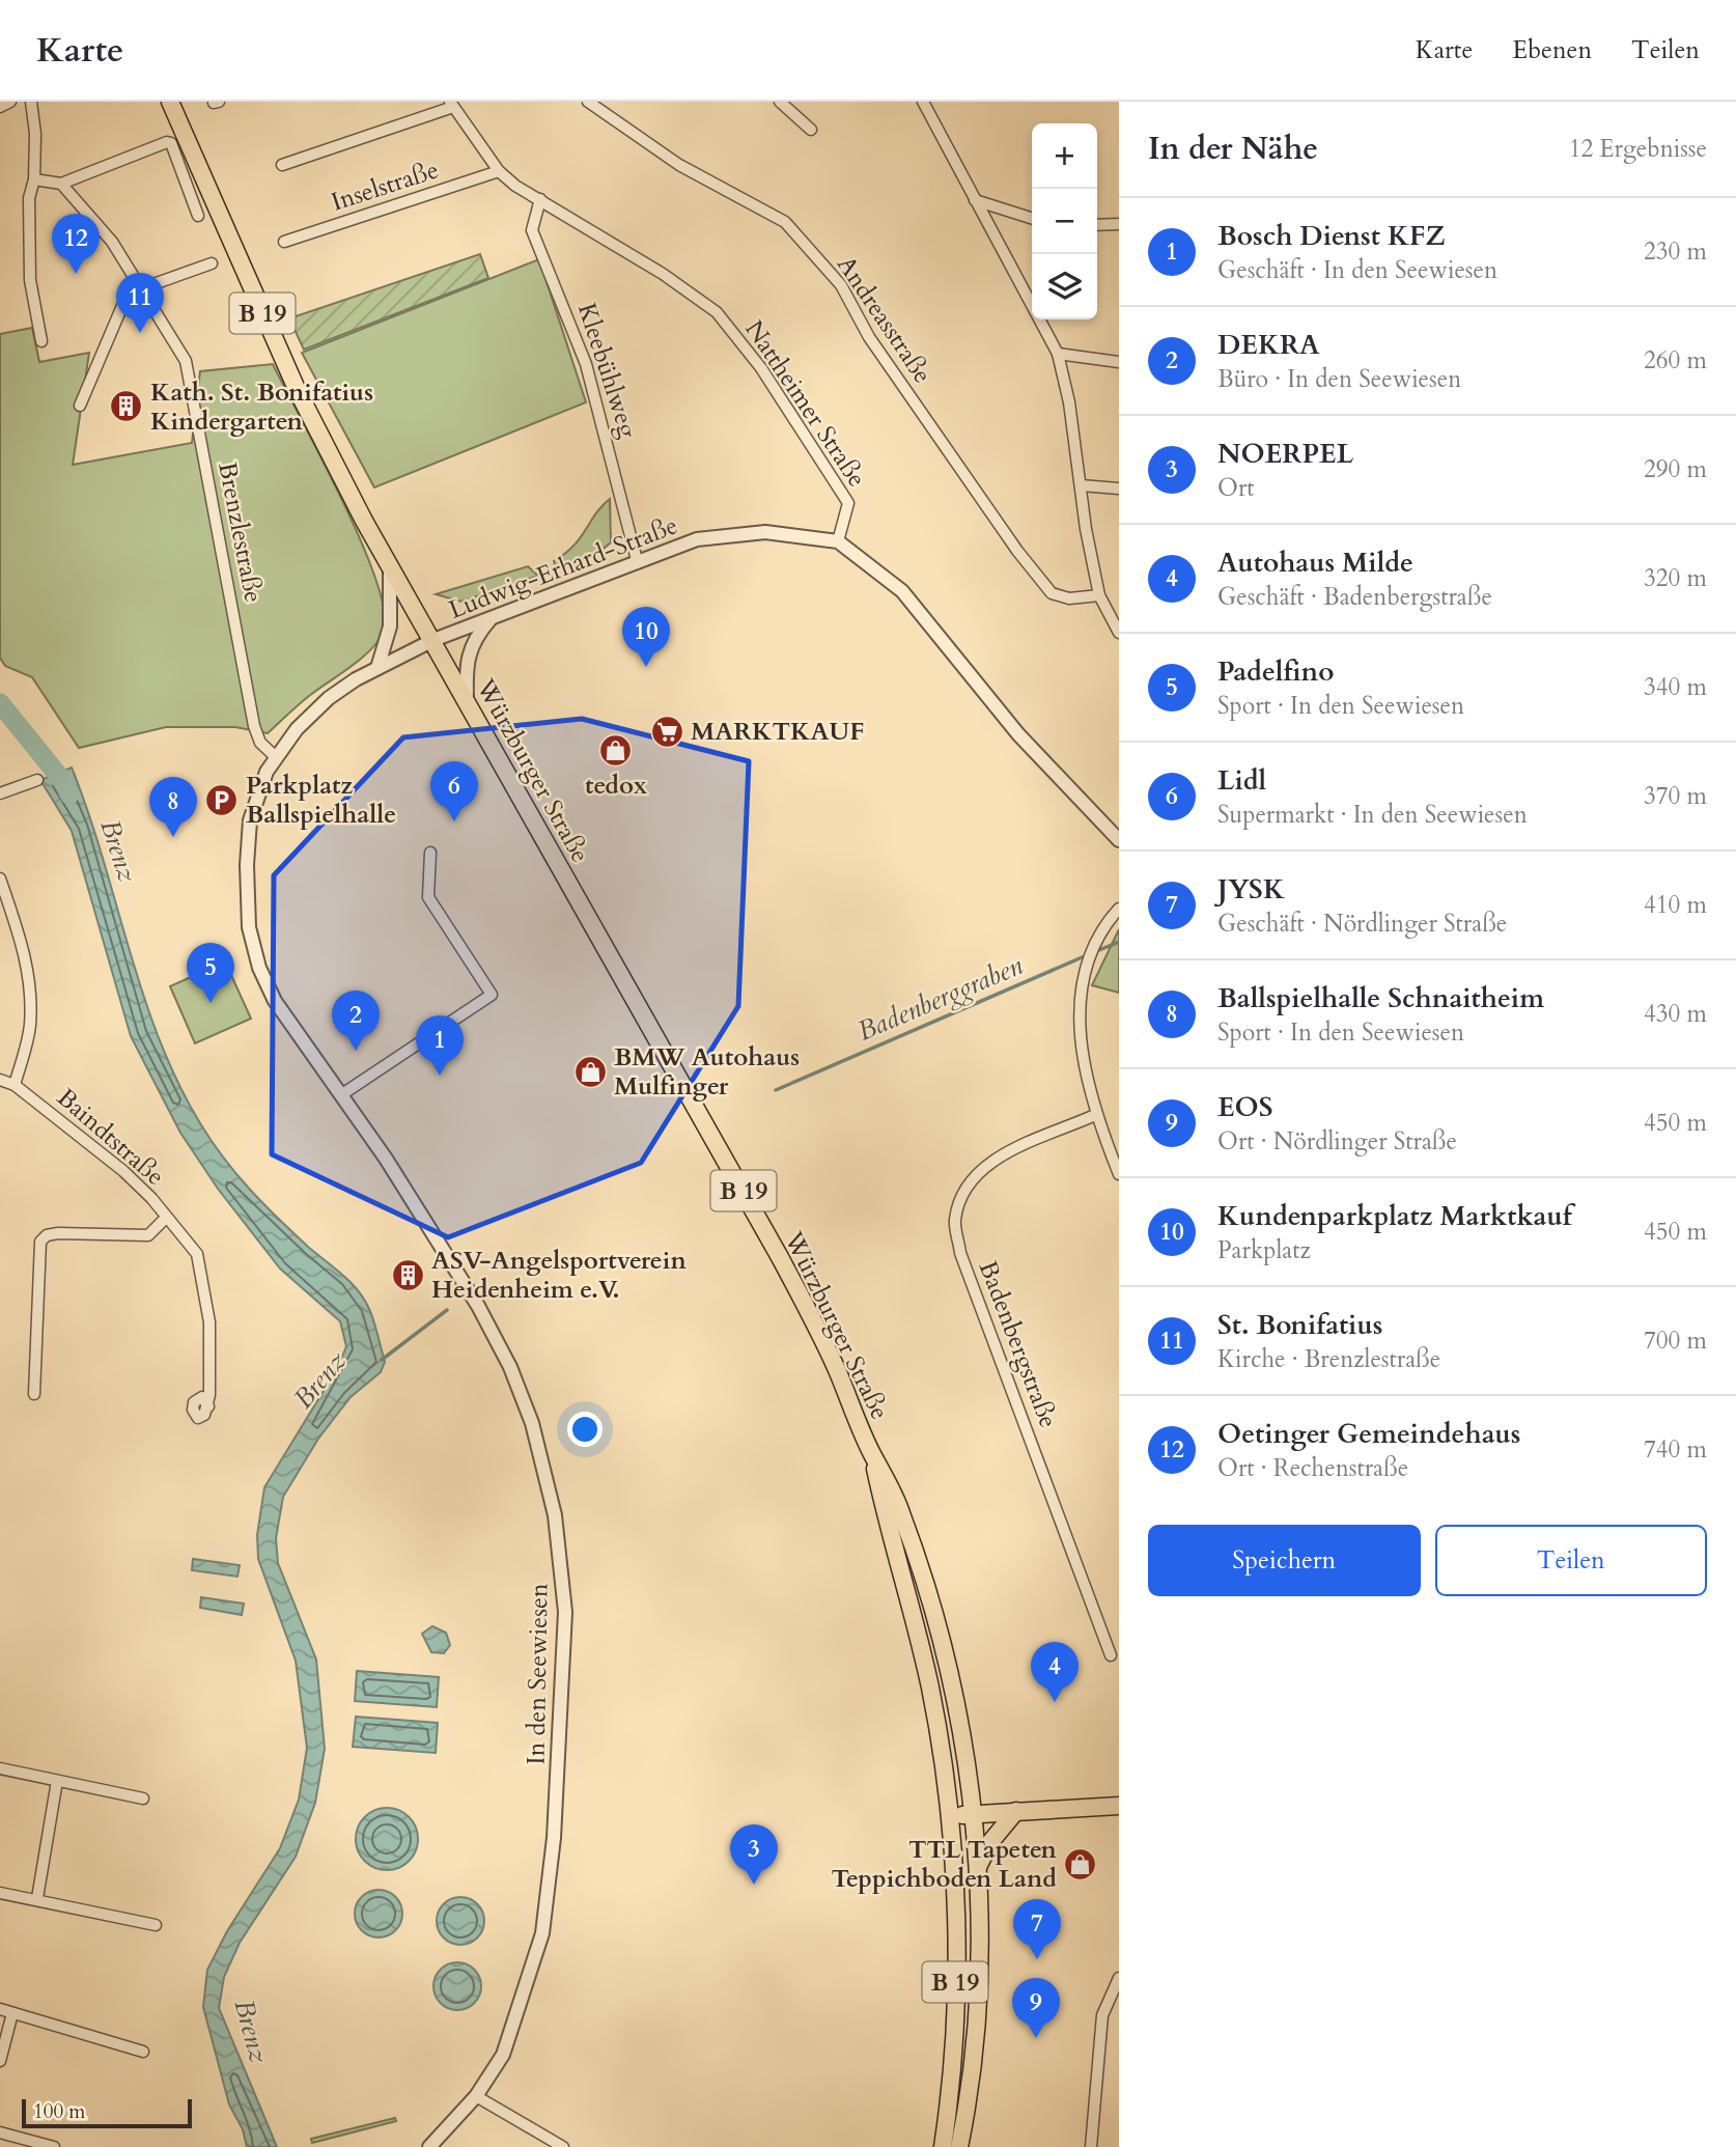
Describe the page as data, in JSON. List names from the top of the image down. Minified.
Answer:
{"streets":{"main road":["B 19","Würzburger Straße"],"street":["Inselstraße","Andreasstraße","Kleebühlweg","Nattheimer Straße","Brenzlestraße","Ludwig-Erhard-Straße","Baindtstraße","Badenbergstraße","In den Seewiesen"]},"crossings":[["Inselstraße","Nattheimer Straße"],["B 19","Würzburger Straße"],["Kleebühlweg","Nattheimer Straße"],["Kleebühlweg","Ludwig-Erhard-Straße"],["Nattheimer Straße","Ludwig-Erhard-Straße"],["Brenzlestraße","In den Seewiesen"],["Ludwig-Erhard-Straße","Würzburger Straße"],["Ludwig-Erhard-Straße","In den Seewiesen"],["Würzburger Straße","In den Seewiesen"]],"water":["Brenz","Badenberggraben"],"places":{"building":["Kath. St. Bonifatius Kindergarten","ASV-Angelsportverein Heidenheim e.V."],"supermarket":["MARKTKAUF"],"shop":["tedox","BMW Autohaus Mulfinger","TTL Tapeten Teppichboden Land"],"parking":["Parkplatz Ballspielhalle"]},"scale_bar":"100 m","page":{"header":"Karte","nav":["Karte","Ebenen","Teilen"],"heading":["In der Nähe","12 Ergebnisse"],"map_buttons":["+","−"],"list":[{"mark":"1","name":"Bosch Dienst KFZ","note":"Geschäft · In den Seewiesen","value":"230 m"},{"mark":"2","name":"DEKRA","note":"Büro · In den Seewiesen","value":"260 m"},{"mark":"3","name":"NOERPEL","note":"Ort","value":"290 m"},{"mark":"4","name":"Autohaus Milde","note":"Geschäft · Badenbergstraße","value":"320 m"},{"mark":"5","name":"Padelfino","note":"Sport · In den Seewiesen","value":"340 m"},{"mark":"6","name":"Lidl","note":"Supermarkt · In den Seewiesen","value":"370 m"},{"mark":"7","name":"JYSK","note":"Geschäft · Nördlinger Straße","value":"410 m"},{"mark":"8","name":"Ballspielhalle Schnaitheim","note":"Sport · In den Seewiesen","value":"430 m"},{"mark":"9","name":"EOS","note":"Ort · Nördlinger Straße","value":"450 m"},{"mark":"10","name":"Kundenparkplatz Marktkauf","note":"Parkplatz","value":"450 m"},{"mark":"11","name":"St. Bonifatius","note":"Kirche · Brenzlestraße","value":"700 m"},{"mark":"12","name":"Oetinger Gemeindehaus","note":"Ort · Rechenstraße","value":"740 m"}],"pins":["12","11","10","6","8","5","2","1","4","3","7","9"],"buttons":["Speichern","Teilen"],"scale":"100 m"}}
